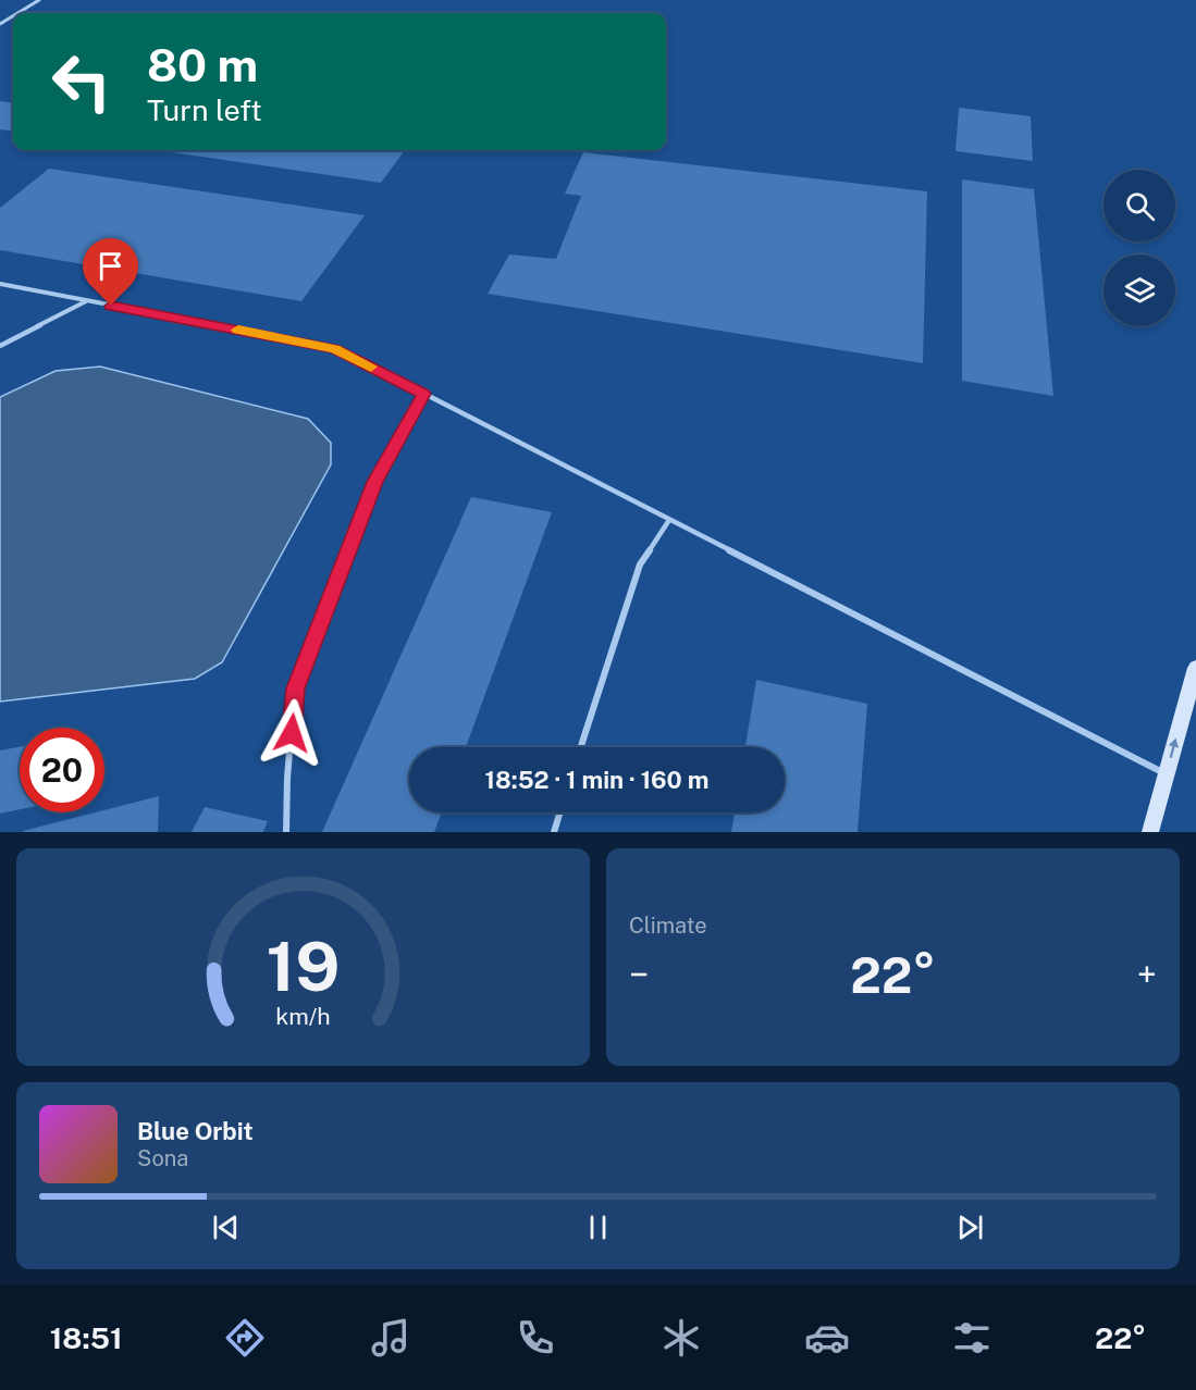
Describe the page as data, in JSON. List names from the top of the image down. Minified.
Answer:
{"page":{"turn":["80 m","Turn left"],"limit":"20","trip":"18:52 · 1 min · 160 m","tile":"Climate","heat":["−","22°","+"],"song":["Blue Orbit","Sona"],"tabs":["18:51","22°"],"gauge":["19","km/h"]}}
